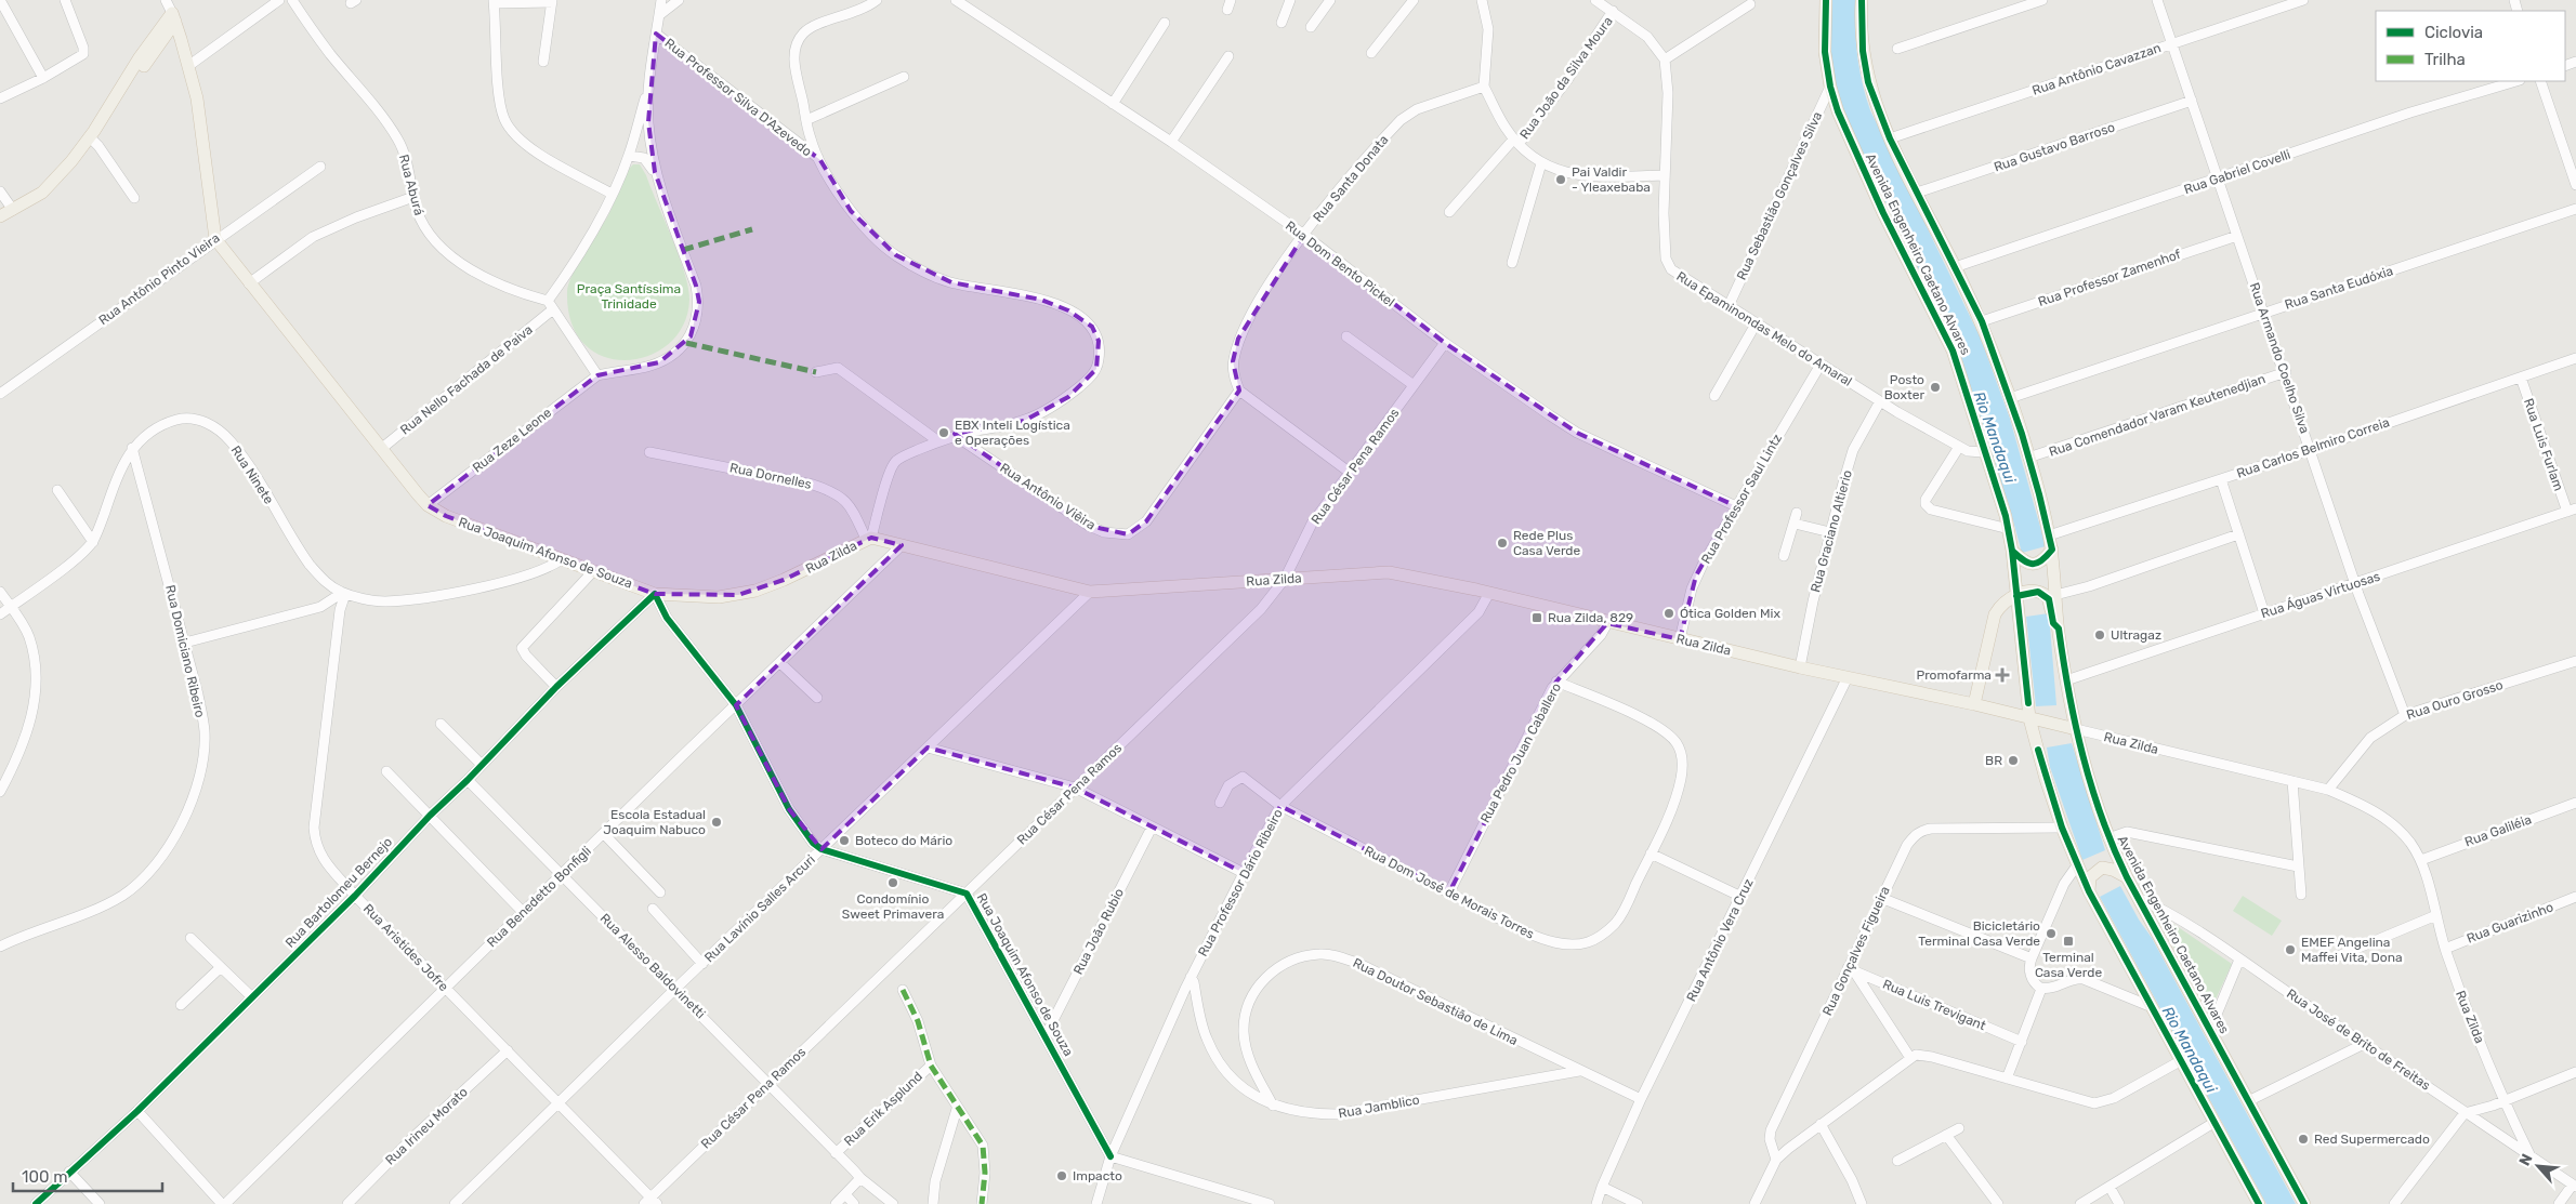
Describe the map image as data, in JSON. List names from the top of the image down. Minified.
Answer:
{"streets":{"main road":["Avenida Engenheiro Caetano Alvares","Rua Joaquim Afonso de Souza","Rua Zilda"],"street":["Rua Antônio Cavazzan","Rua João da Silva Moura","Rua Professor Silva D'Azevedo","Rua Gustavo Barroso","Rua Gabriel Covelli","Rua Santa Donata","Rua Aburá","Rua Sebastião Gonçalves Silva","Rua Dom Bento Pickel","Rua Professor Zamenhof","Rua Antônio Pinto Vieira","Rua Santa Eudóxia","Rua Epaminondas Melo do Amaral","Rua Armando Coelho Silva","Rua Nello Fachada de Paiva","Rua Comendador Varam Keutenedjian","Rua Zeze Leone","Rua Luis Furlam","Rua Carlos Belmiro Correia","Rua César Pena Ramos","Rua Ninete","Rua Dornelles","Rua Antônio Viêira","Rua Professor Saul Lintz","Rua Graciano Altierio","Rua Águas Virtuosas","Rua Domiciano Ribeiro","Rua Ouro Grosso","Rua Pedro Juan Caballero","Rua Galiléia","Rua Professor Dário Ribeiro","Rua Bartolomeu Bernejo","Rua Dom José de Morais Torres","Rua Benedetto Bonfigli","Rua Lavínio Salles Arcuri","Rua Guarizinho","Rua João Rubio","Rua Antônio Vera Cruz","Rua Aristides Jofre","Rua Gonçalves Figueira","Rua Alesso Baldovinetti","Rua Doutor Sebastião de Lima","Rua Luis Trevigant","Rua José de Brito de Freitas","Rua Jamblico","Rua Erik Asplund","Rua Irineu Morato"]},"crossings":[["Rua Antônio Cavazzan","Avenida Engenheiro Caetano Alvares"],["Rua Antônio Cavazzan","Rua Armando Coelho Silva"],["Rua Gustavo Barroso","Avenida Engenheiro Caetano Alvares"],["Rua Gustavo Barroso","Rua Armando Coelho Silva"],["Rua Gabriel Covelli","Avenida Engenheiro Caetano Alvares"],["Rua Gabriel Covelli","Rua Armando Coelho Silva"],["Rua Santa Donata","Rua Dom Bento Pickel"],["Rua Santa Donata","Rua Antônio Viêira"],["Rua Aburá","Rua Nello Fachada de Paiva"],["Rua Sebastião Gonçalves Silva","Avenida Engenheiro Caetano Alvares"],["Rua Sebastião Gonçalves Silva","Rua Epaminondas Melo do Amaral"],["Avenida Engenheiro Caetano Alvares","Rua Professor Zamenhof"],["Avenida Engenheiro Caetano Alvares","Rua Santa Eudóxia"],["Avenida Engenheiro Caetano Alvares","Rua Epaminondas Melo do Amaral"],["Avenida Engenheiro Caetano Alvares","Rua Comendador Varam Keutenedjian"],["Avenida Engenheiro Caetano Alvares","Rua Carlos Belmiro Correia"],["Avenida Engenheiro Caetano Alvares","Rua Zilda"],["Avenida Engenheiro Caetano Alvares","Rua Águas Virtuosas"],["Avenida Engenheiro Caetano Alvares","Rua Gonçalves Figueira"],["Avenida Engenheiro Caetano Alvares","Rua José de Brito de Freitas"],["Rua Dom Bento Pickel","Rua César Pena Ramos"],["Rua Dom Bento Pickel","Rua Professor Saul Lintz"],["Rua Professor Zamenhof","Rua Armando Coelho Silva"],["Rua Antônio Pinto Vieira","Rua Joaquim Afonso de Souza"],["Rua Santa Eudóxia","Rua Armando Coelho Silva"],["Rua Epaminondas Melo do Amaral","Rua Professor Saul Lintz"],["Rua Epaminondas Melo do Amaral","Rua Graciano Altierio"],["Rua Armando Coelho Silva","Rua Comendador Varam Keutenedjian"],["Rua Armando Coelho Silva","Rua Carlos Belmiro Correia"],["Rua Armando Coelho Silva","Rua Águas Virtuosas"],["Rua Armando Coelho Silva","Rua Ouro Grosso"],["Rua Nello Fachada de Paiva","Rua Joaquim Afonso de Souza"],["Rua Zeze Leone","Rua Joaquim Afonso de Souza"],["Rua Luis Furlam","Rua Carlos Belmiro Correia"],["Rua Luis Furlam","Rua Águas Virtuosas"],["Rua César Pena Ramos","Rua Joaquim Afonso de Souza"],["Rua César Pena Ramos","Rua Zilda"],["Rua César Pena Ramos","Rua Aristides Jofre"],["Rua César Pena Ramos","Rua Alesso Baldovinetti"],["Rua Ninete","Rua Joaquim Afonso de Souza"],["Rua Ninete","Rua Domiciano Ribeiro"],["Rua Ninete","Rua Aristides Jofre"],["Rua Dornelles","Rua Zilda"],["Rua Professor Saul Lintz","Rua Zilda"],["Rua Graciano Altierio","Rua Zilda"],["Rua Joaquim Afonso de Souza","Rua Zilda"],["Rua Joaquim Afonso de Souza","Rua Professor Dário Ribeiro"],["Rua Joaquim Afonso de Souza","Rua Bartolomeu Bernejo"],["Rua Joaquim Afonso de Souza","Rua Lavínio Salles Arcuri"],["Rua Joaquim Afonso de Souza","Rua João Rubio"],["Rua Zilda","Rua Ouro Grosso"],["Rua Zilda","Rua Pedro Juan Caballero"],["Rua Zilda","Rua Galiléia"],["Rua Zilda","Rua Professor Dário Ribeiro"],["Rua Zilda","Rua Bartolomeu Bernejo"],["Rua Zilda","Rua Benedetto Bonfigli"],["Rua Zilda","Rua Lavínio Salles Arcuri"],["Rua Zilda","Rua Guarizinho"],["Rua Zilda","Rua Antônio Vera Cruz"],["Rua Zilda","Rua José de Brito de Freitas"],["Rua Pedro Juan Caballero","Rua Dom José de Morais Torres"],["Rua Professor Dário Ribeiro","Rua Dom José de Morais Torres"],["Rua Professor Dário Ribeiro","Rua Jamblico"],["Rua Bartolomeu Bernejo","Rua Aristides Jofre"],["Rua Bartolomeu Bernejo","Rua Alesso Baldovinetti"],["Rua Benedetto Bonfigli","Rua Aristides Jofre"],["Rua Benedetto Bonfigli","Rua Alesso Baldovinetti"],["Rua Lavínio Salles Arcuri","Rua Aristides Jofre"],["Rua Lavínio Salles Arcuri","Rua Alesso Baldovinetti"],["Rua Antônio Vera Cruz","Rua Doutor Sebastião de Lima"],["Rua Aristides Jofre","Rua Irineu Morato"],["Rua Gonçalves Figueira","Rua Luis Trevigant"],["Rua Alesso Baldovinetti","Rua Erik Asplund"],["Rua Doutor Sebastião de Lima","Rua Jamblico"]],"water":["Rio Mandaqui"],"parks":["Praça Santíssima Trinidade"],"places":{"other":["Pai Valdir - Yleaxebaba","Posto Boxter","EBX Inteli Logística e Operações","Rede Plus Casa Verde","Ótica Golden Mix","Ultragaz","BR","Escola Estadual Joaquim Nabuco","Boteco do Mário","Condomínio Sweet Primavera","Bicicletário Terminal Casa Verde","EMEF Angelina Maffei Vita, Dona","Red Supermercado","Impacto"],"transit":["Rua Zilda, 829","Terminal Casa Verde"],"health":["Promofarma"]},"legend":["Ciclovia","Trilha"],"scale_bar":"100 m","north":"top left"}
